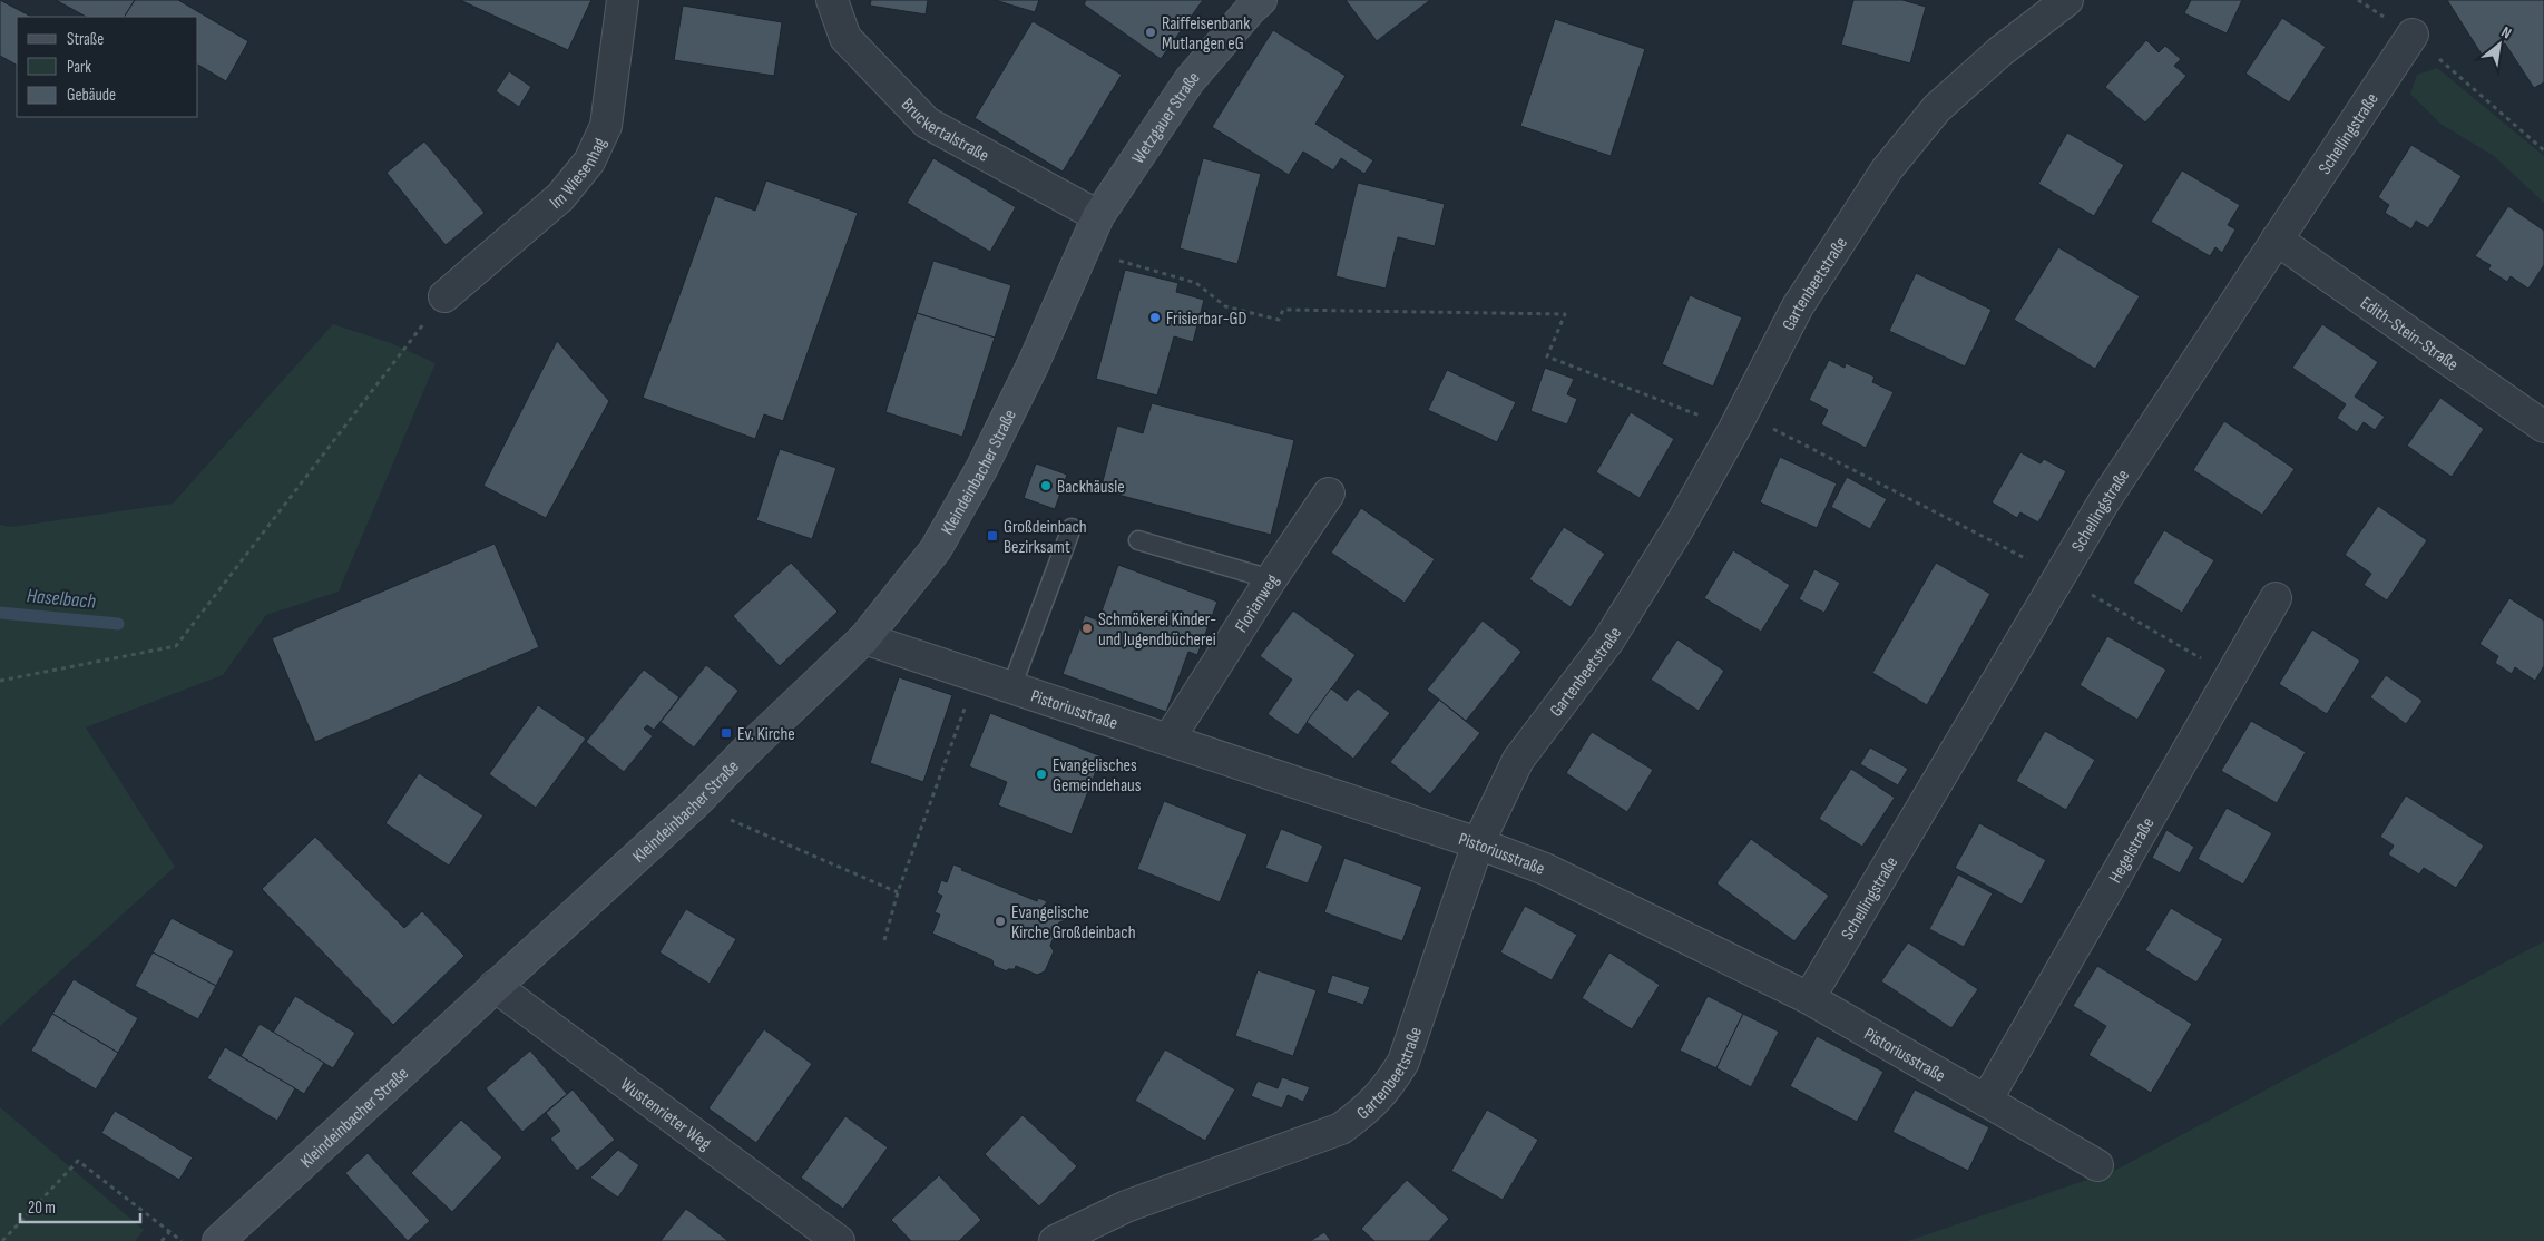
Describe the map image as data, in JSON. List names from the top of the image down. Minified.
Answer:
{"streets":{"street":["Wetzgauer Straße","Bruckertalstraße","Schellingstraße","Im Wiesenhag","Gartenbeetstraße","Edith-Stein-Straße","Kleindeinbacher Straße","Florianweg","Pistoriusstraße","Hegelstraße","Wustenrieter Weg"]},"crossings":[["Wetzgauer Straße","Bruckertalstraße"],["Wetzgauer Straße","Kleindeinbacher Straße"],["Bruckertalstraße","Kleindeinbacher Straße"],["Schellingstraße","Edith-Stein-Straße"],["Schellingstraße","Pistoriusstraße"],["Gartenbeetstraße","Pistoriusstraße"],["Kleindeinbacher Straße","Pistoriusstraße"],["Kleindeinbacher Straße","Wustenrieter Weg"],["Florianweg","Pistoriusstraße"],["Pistoriusstraße","Hegelstraße"]],"water":["Haselbach"],"places":{"other":["Raiffeisenbank Mutlangen eG","Frisierbar-GD","Backhäusle","Schmökerei Kinder- und Jugendbücherei","Evangelisches Gemeindehaus","Evangelische Kirche Großdeinbach"],"transit":["Großdeinbach Bezirksamt","Ev. Kirche"]},"legend":["Straße","Park","Gebäude"],"scale_bar":"20 m","north":"top right"}
